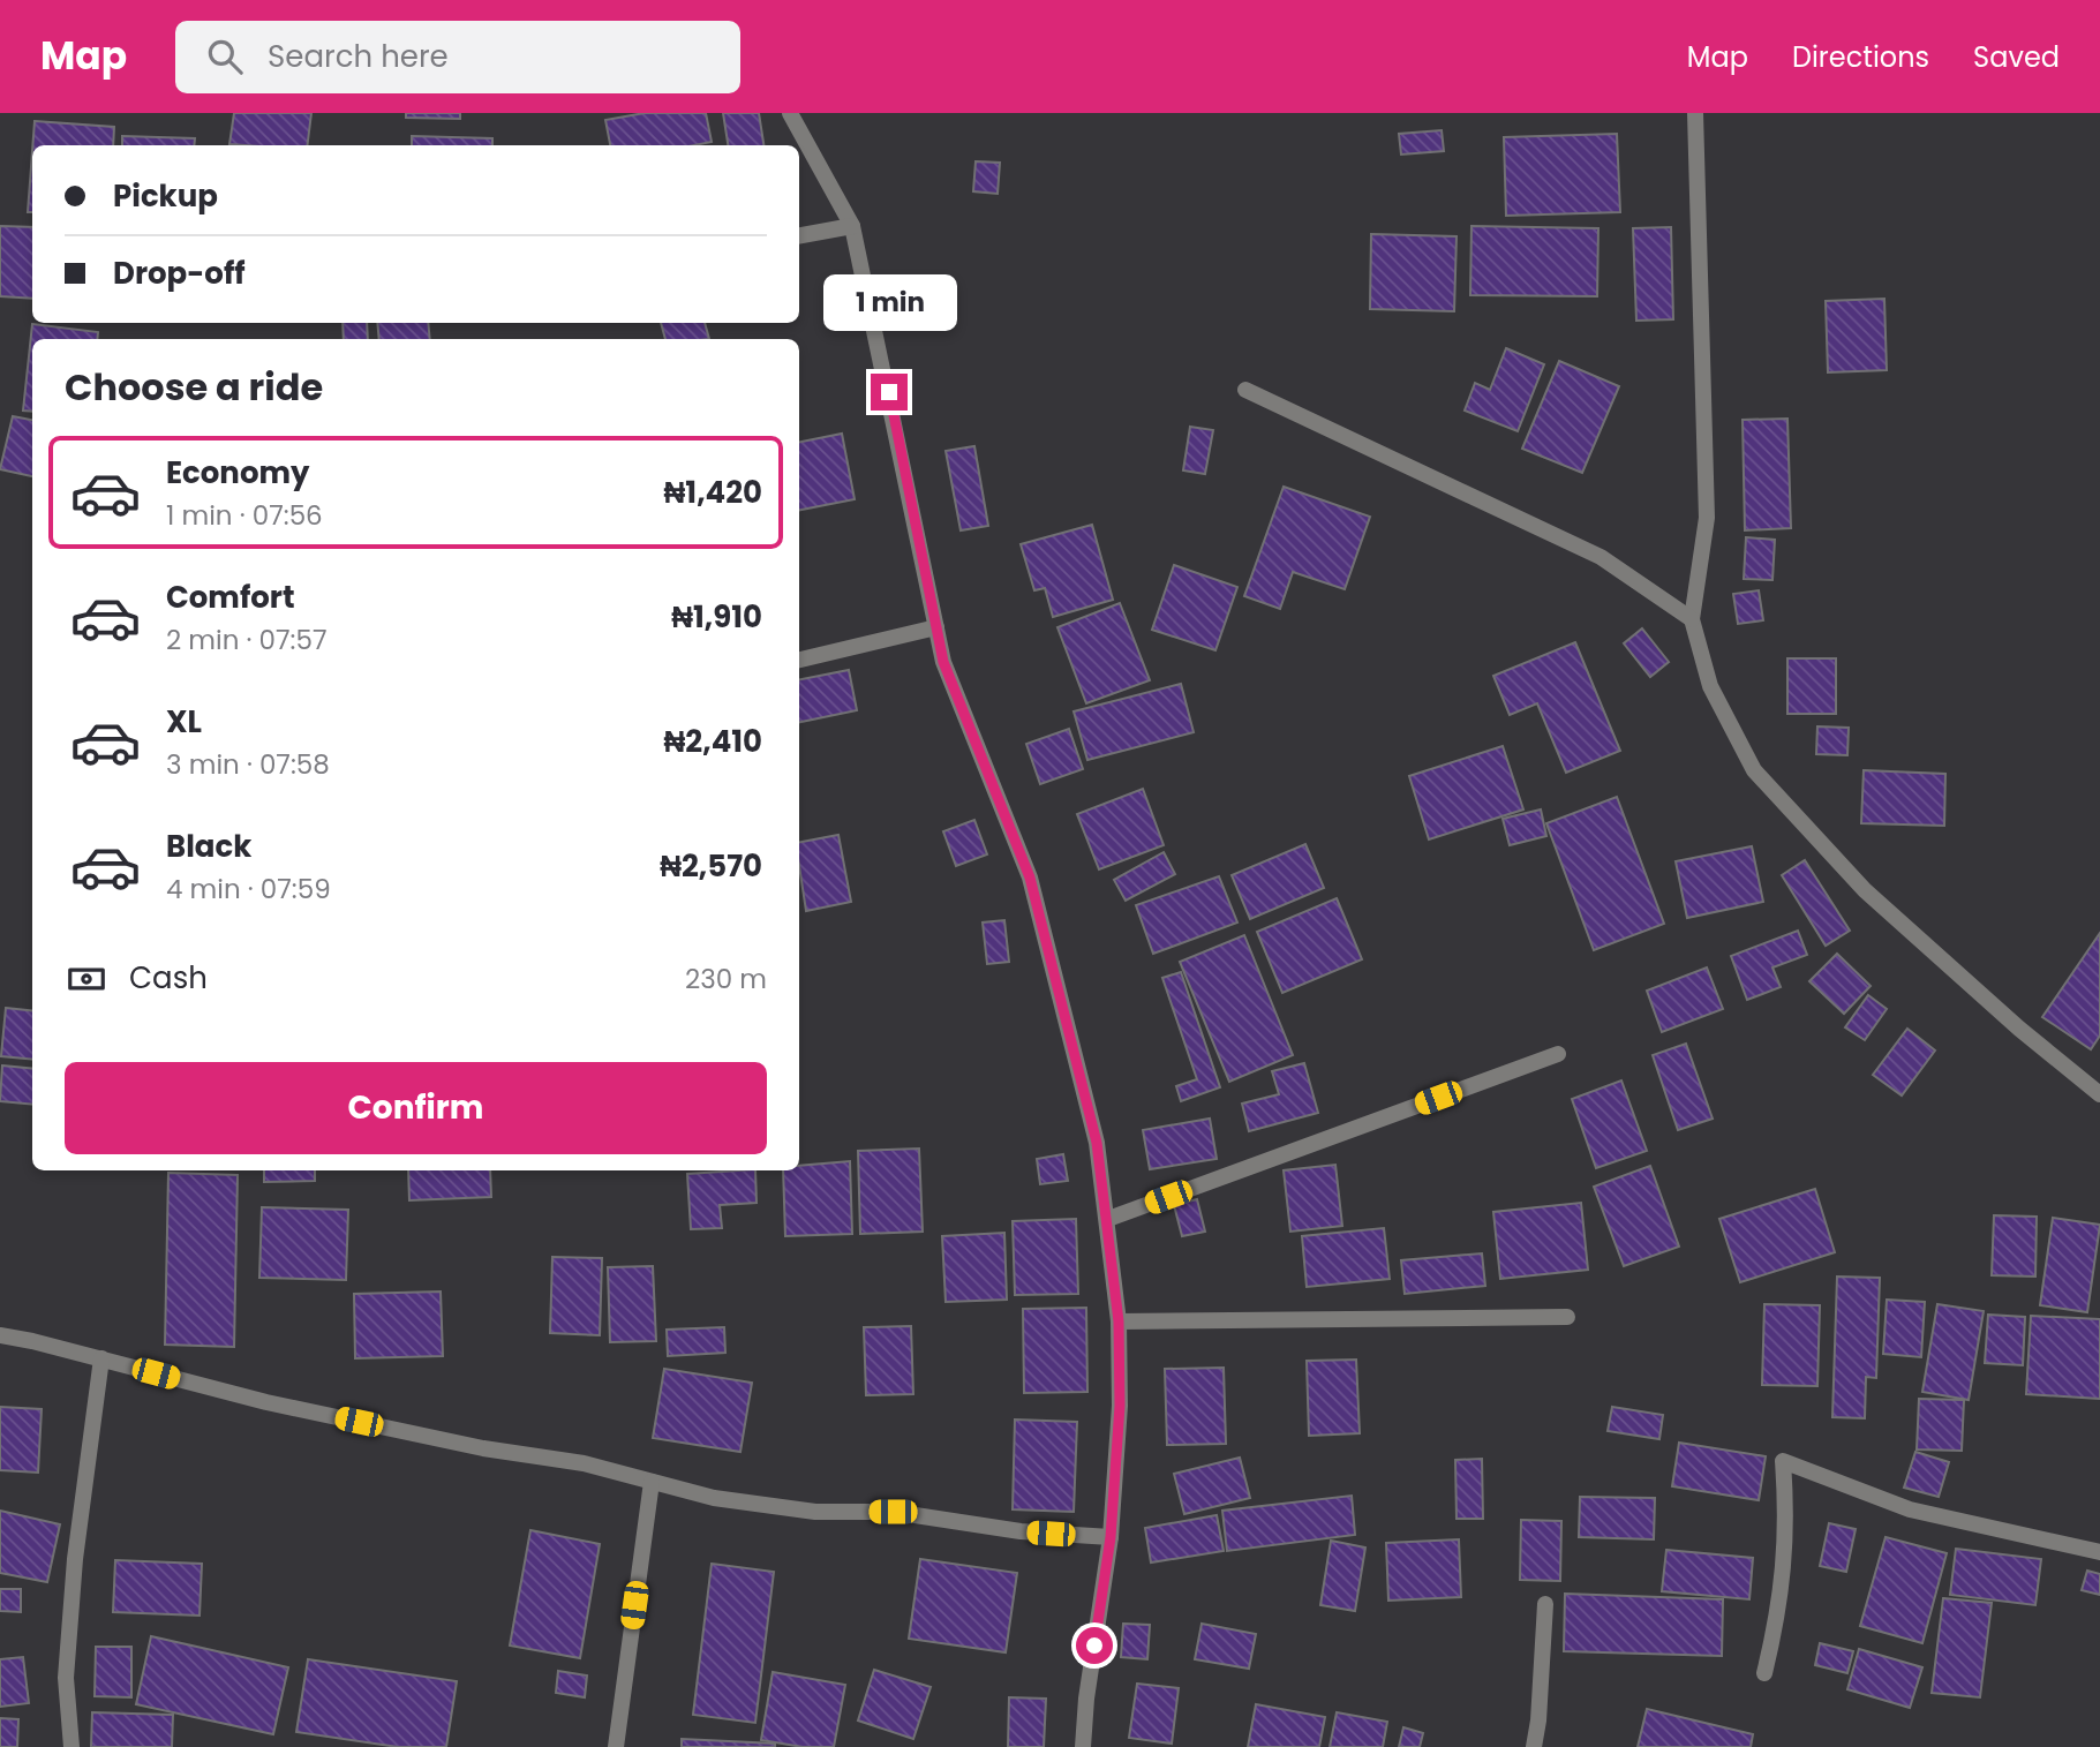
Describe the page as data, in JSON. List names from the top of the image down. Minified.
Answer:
{"page":{"header":"Map","search":"Search here","nav":["Map","Directions","Saved"],"banner":["Pickup","Drop-off"],"bubble":"1 min","heading":"Choose a ride","list":[{"name":"Economy","note":"1 min · 07:56","value":"₦1,420"},{"name":"Comfort","note":"2 min · 07:57","value":"₦1,910"},{"name":"XL","note":"3 min · 07:58","value":"₦2,410"},{"name":"Black","note":"4 min · 07:59","value":"₦2,570"}],"pay":["Cash","230 m"],"buttons":"Confirm"}}
